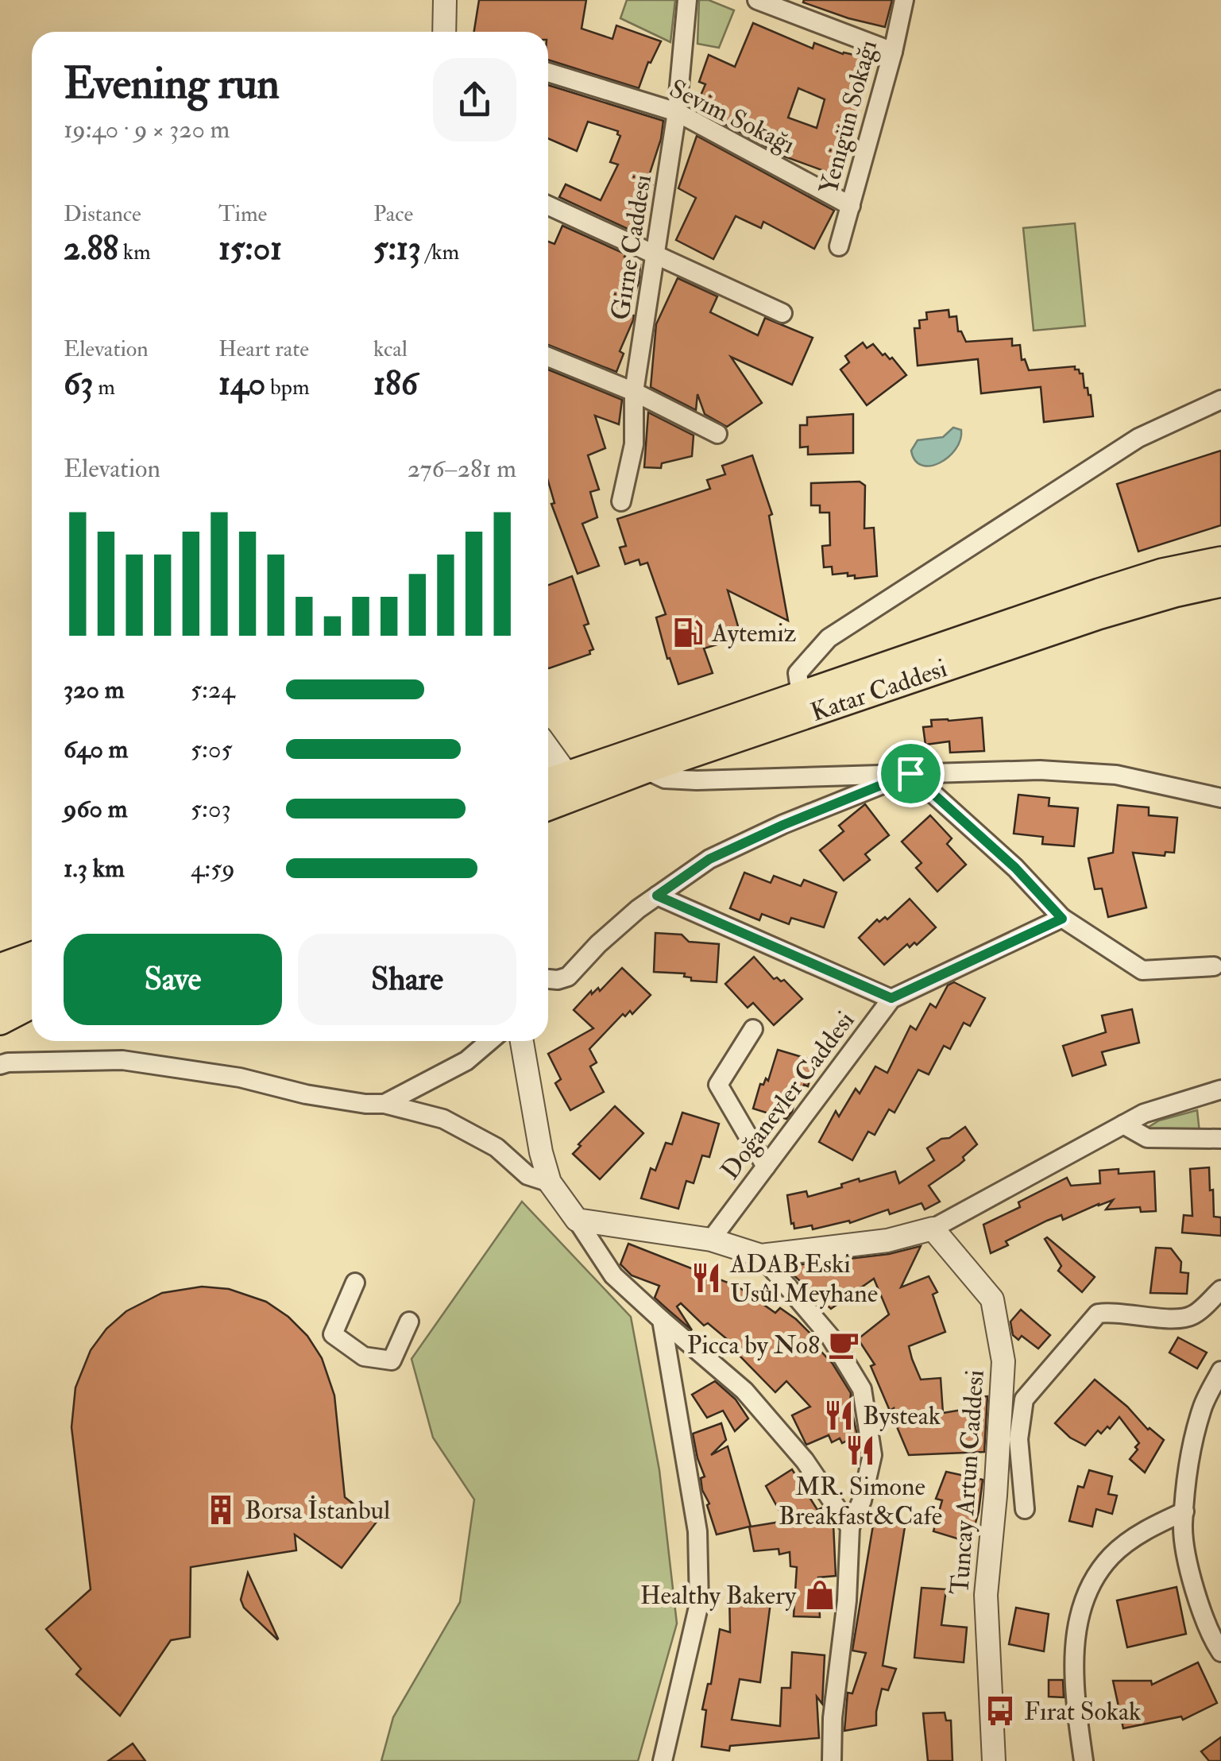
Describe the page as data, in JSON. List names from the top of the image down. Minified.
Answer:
{"streets":{"main road":["Katar Caddesi"],"street":["Sevim Sokağı","Yenigün Sokağı","Girne Caddesi","Doğanevler Caddesi","Tuncay Artun Caddesi"]},"crossings":[["Sevim Sokağı","Yenigün Sokağı"],["Sevim Sokağı","Girne Caddesi"]],"places":{"fuel station":["Aytemiz"],"restaurant":["ADAB Eski Usûl Meyhane","Bysteak","MR. Simone Breakfast&Cafe"],"cafe":["Picca by No8"],"building":["Borsa İstanbul"],"shop":["Healthy Bakery"],"bus stop":["Fırat Sokak"]},"page":{"heading":["Evening run","19:40 · 9 × 320 m"],"stats":[["Distance","2.88 km"],["Time","15:01"],["Pace","5:13 /km"],["Elevation","63 m"],["Heart rate","140 bpm"],["kcal","186"]],"chart":["Elevation","276–281 m"],"list":[{"name":"320 m","note":"5:24"},{"name":"640 m","note":"5:05"},{"name":"960 m","note":"5:03"},{"name":"1.3 km","note":"4:59"}],"buttons":["Save","Share"]}}
